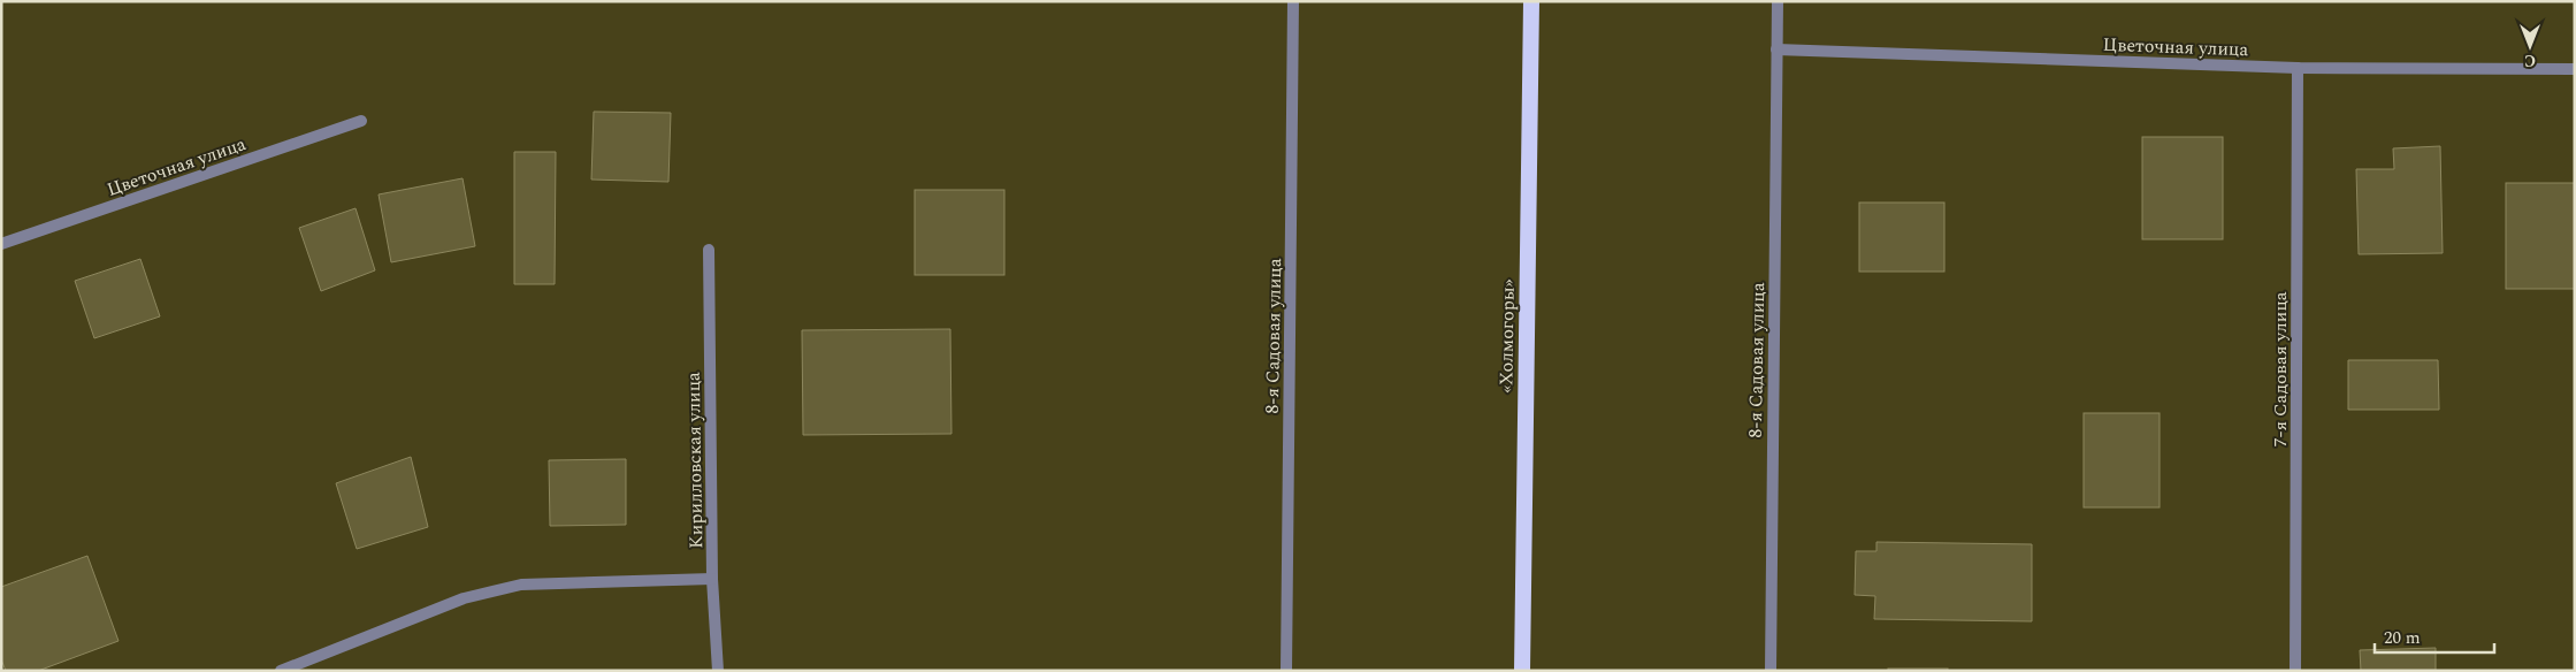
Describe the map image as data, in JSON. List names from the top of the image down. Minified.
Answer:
{"streets":{"highway":["«Холмогоры»"],"street":["Цветочная улица","8-я Садовая улица","7-я Садовая улица","Кирилловская улица"]},"crossings":[["Цветочная улица","8-я Садовая улица"],["Цветочная улица","7-я Садовая улица"]],"scale_bar":"20 m","north":"bottom"}
